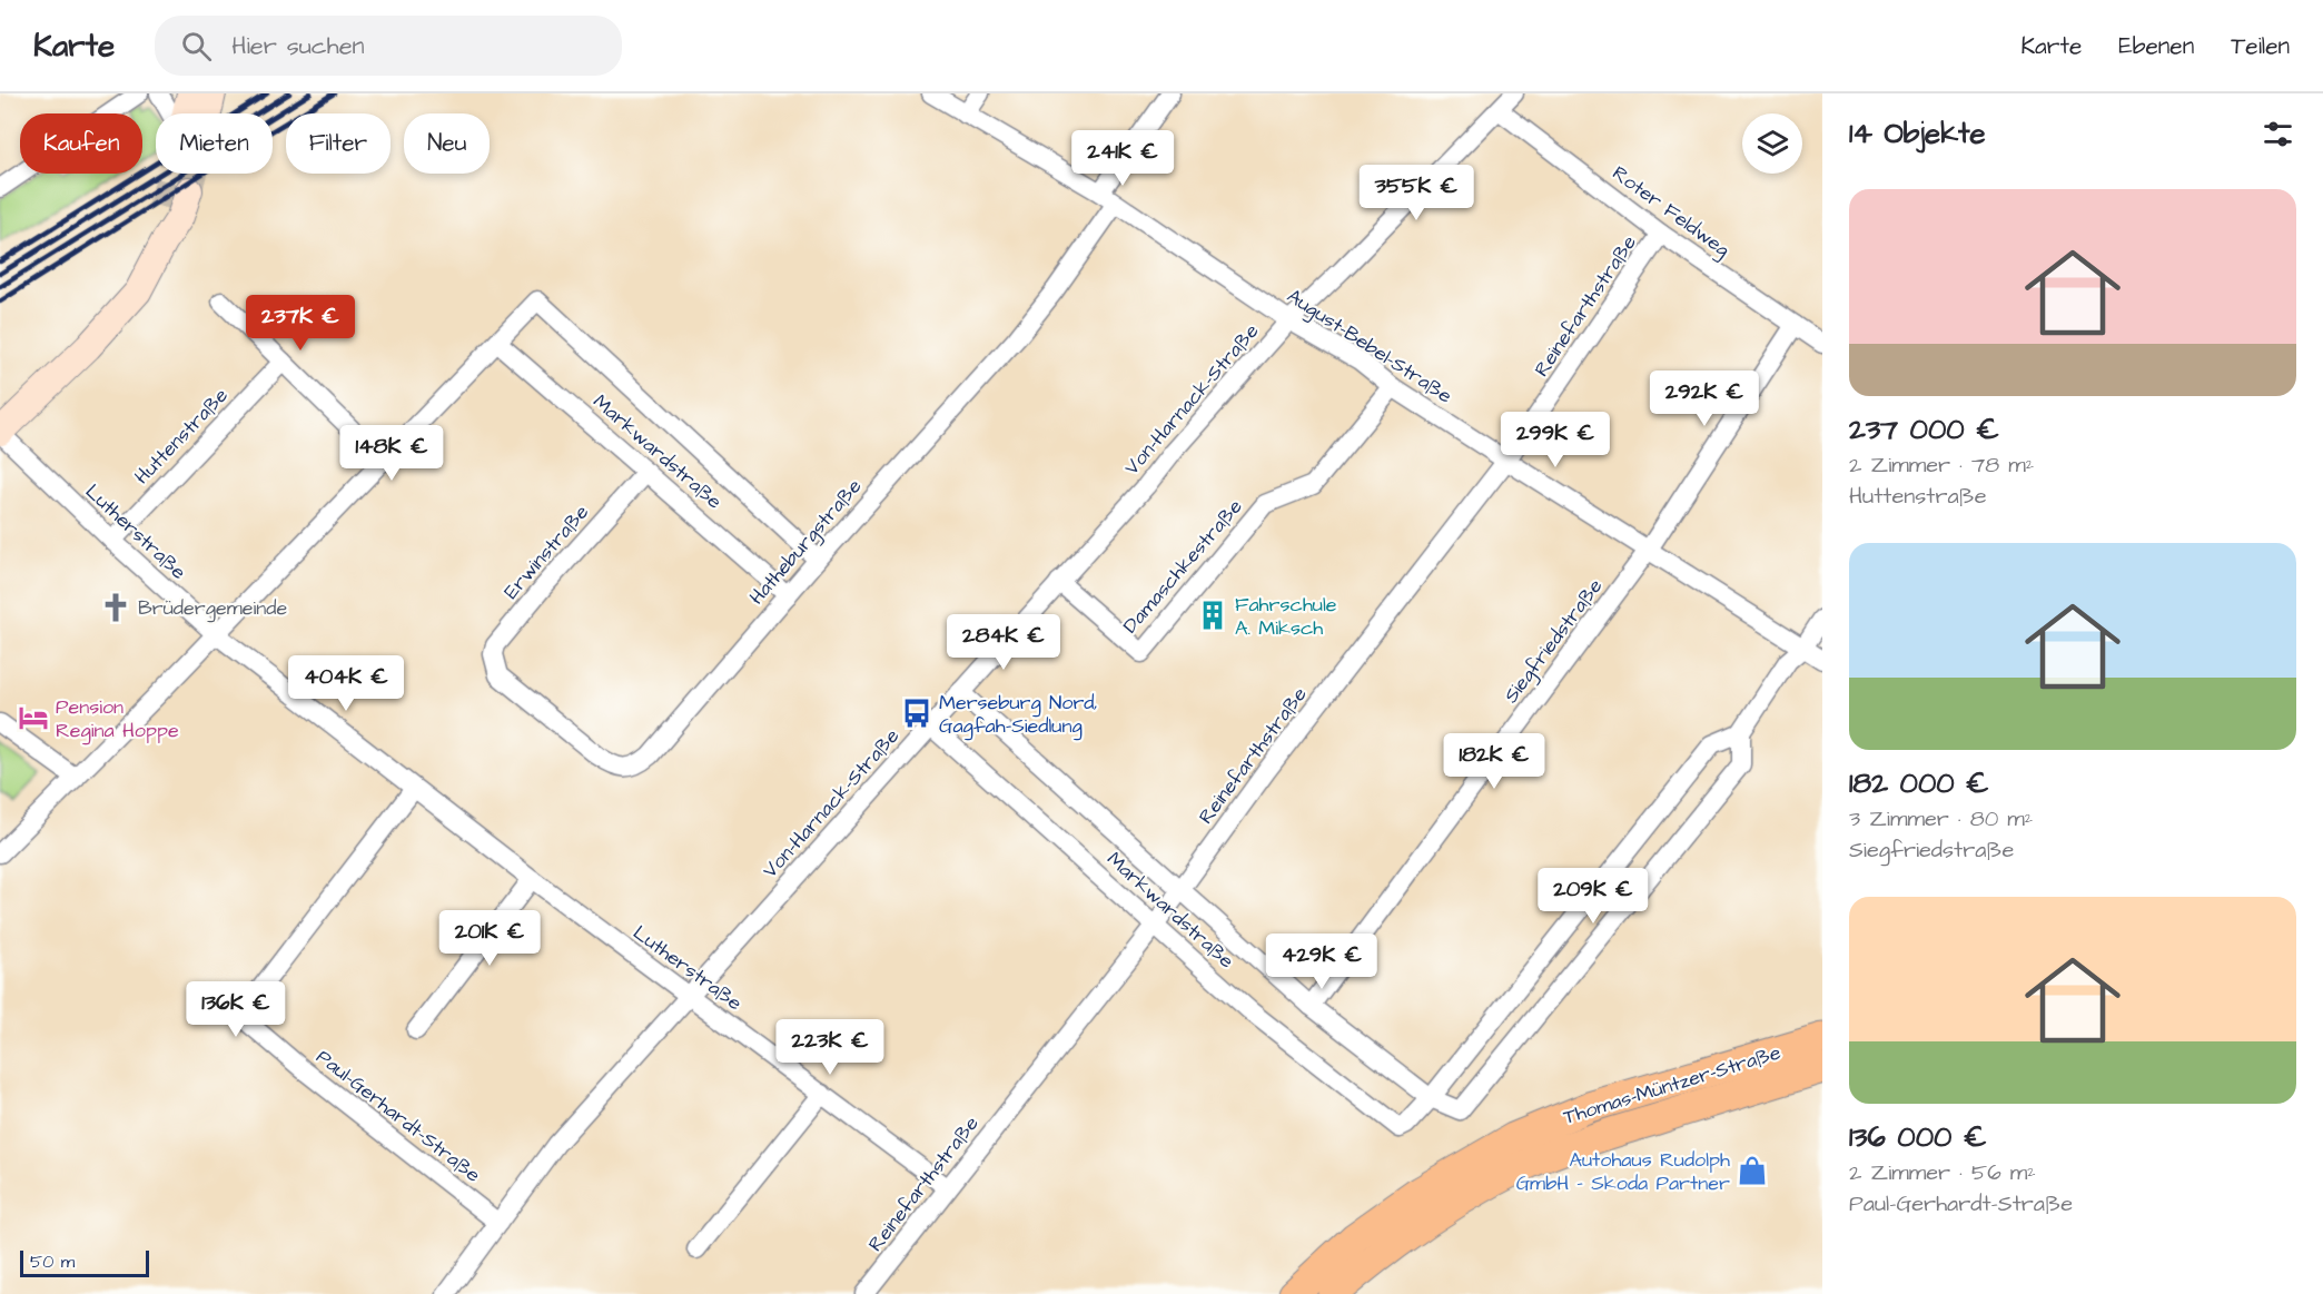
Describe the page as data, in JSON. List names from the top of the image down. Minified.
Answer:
{"streets":{"main road":["Thomas-Müntzer-Straße"],"street":["Roter Feldweg","Reinefarthstraße","August-Bebel-Straße","Von-Harnack-Straße","Huttenstraße","Markwardstraße","Lutherstraße","Hatheburgstraße","Erwinstraße","Damaschkestraße","Siegfriedstraße","Paul-Gerhardt-Straße"]},"crossings":[["Roter Feldweg","Reinefarthstraße"],["Roter Feldweg","Von-Harnack-Straße"],["Roter Feldweg","Siegfriedstraße"],["Reinefarthstraße","August-Bebel-Straße"],["Reinefarthstraße","Markwardstraße"],["Reinefarthstraße","Lutherstraße"],["August-Bebel-Straße","Von-Harnack-Straße"],["August-Bebel-Straße","Hatheburgstraße"],["August-Bebel-Straße","Damaschkestraße"],["August-Bebel-Straße","Siegfriedstraße"],["Von-Harnack-Straße","Markwardstraße"],["Von-Harnack-Straße","Lutherstraße"],["Von-Harnack-Straße","Damaschkestraße"],["Von-Harnack-Straße","Paul-Gerhardt-Straße"],["Huttenstraße","Lutherstraße"],["Markwardstraße","Hatheburgstraße"],["Markwardstraße","Erwinstraße"],["Markwardstraße","Siegfriedstraße"],["Lutherstraße","Paul-Gerhardt-Straße"],["Hatheburgstraße","Erwinstraße"]],"places":{"church":["Brüdergemeinde"],"building":["Fahrschule A. Miksch"],"bus stop":["Merseburg Nord, Gagfah-Siedlung"],"hotel":["Pension Regina Hoppe"],"shop":["Autohaus Rudolph GmbH - Skoda Partner"]},"scale_bar":"50 m","page":{"header":"Karte","search":"Hier suchen","nav":["Karte","Ebenen","Teilen"],"heading":"14 Objekte","chip":["Kaufen","Mieten","Filter","Neu"],"price":["241K €","355K €","237K €","292K €","299K €","148K €","284K €","404K €","182K €","209K €","201K €","429K €","136K €","223K €"],"list":[{"name":"237 000 €","note":"2 Zimmer · 78 m² · Huttenstraße"},{"name":"182 000 €","note":"3 Zimmer · 80 m² · Siegfriedstraße"},{"name":"136 000 €","note":"2 Zimmer · 56 m² · Paul-Gerhardt-Straße"}],"scale":"50 m"}}
